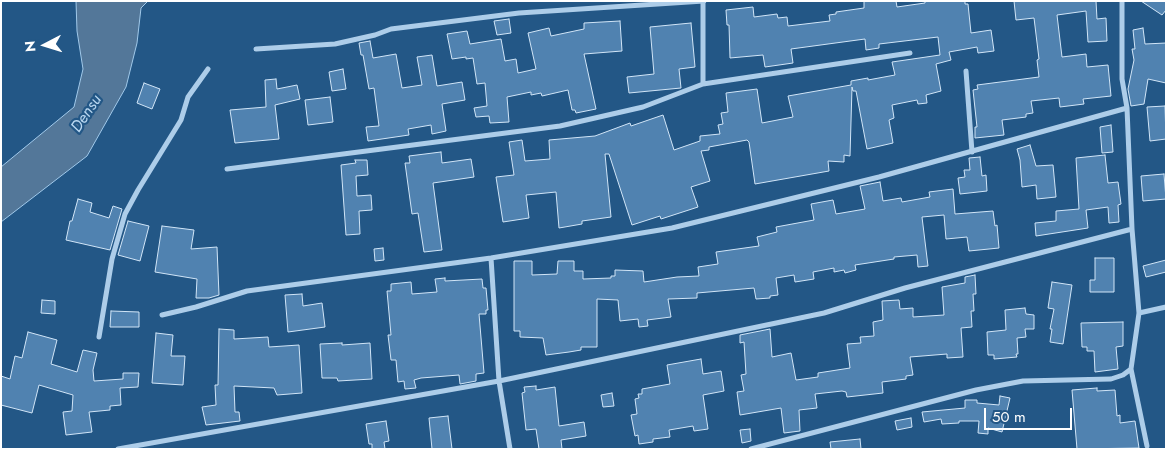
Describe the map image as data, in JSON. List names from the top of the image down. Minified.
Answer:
{"water":["Densu"],"scale_bar":"50 m","north":"left"}
